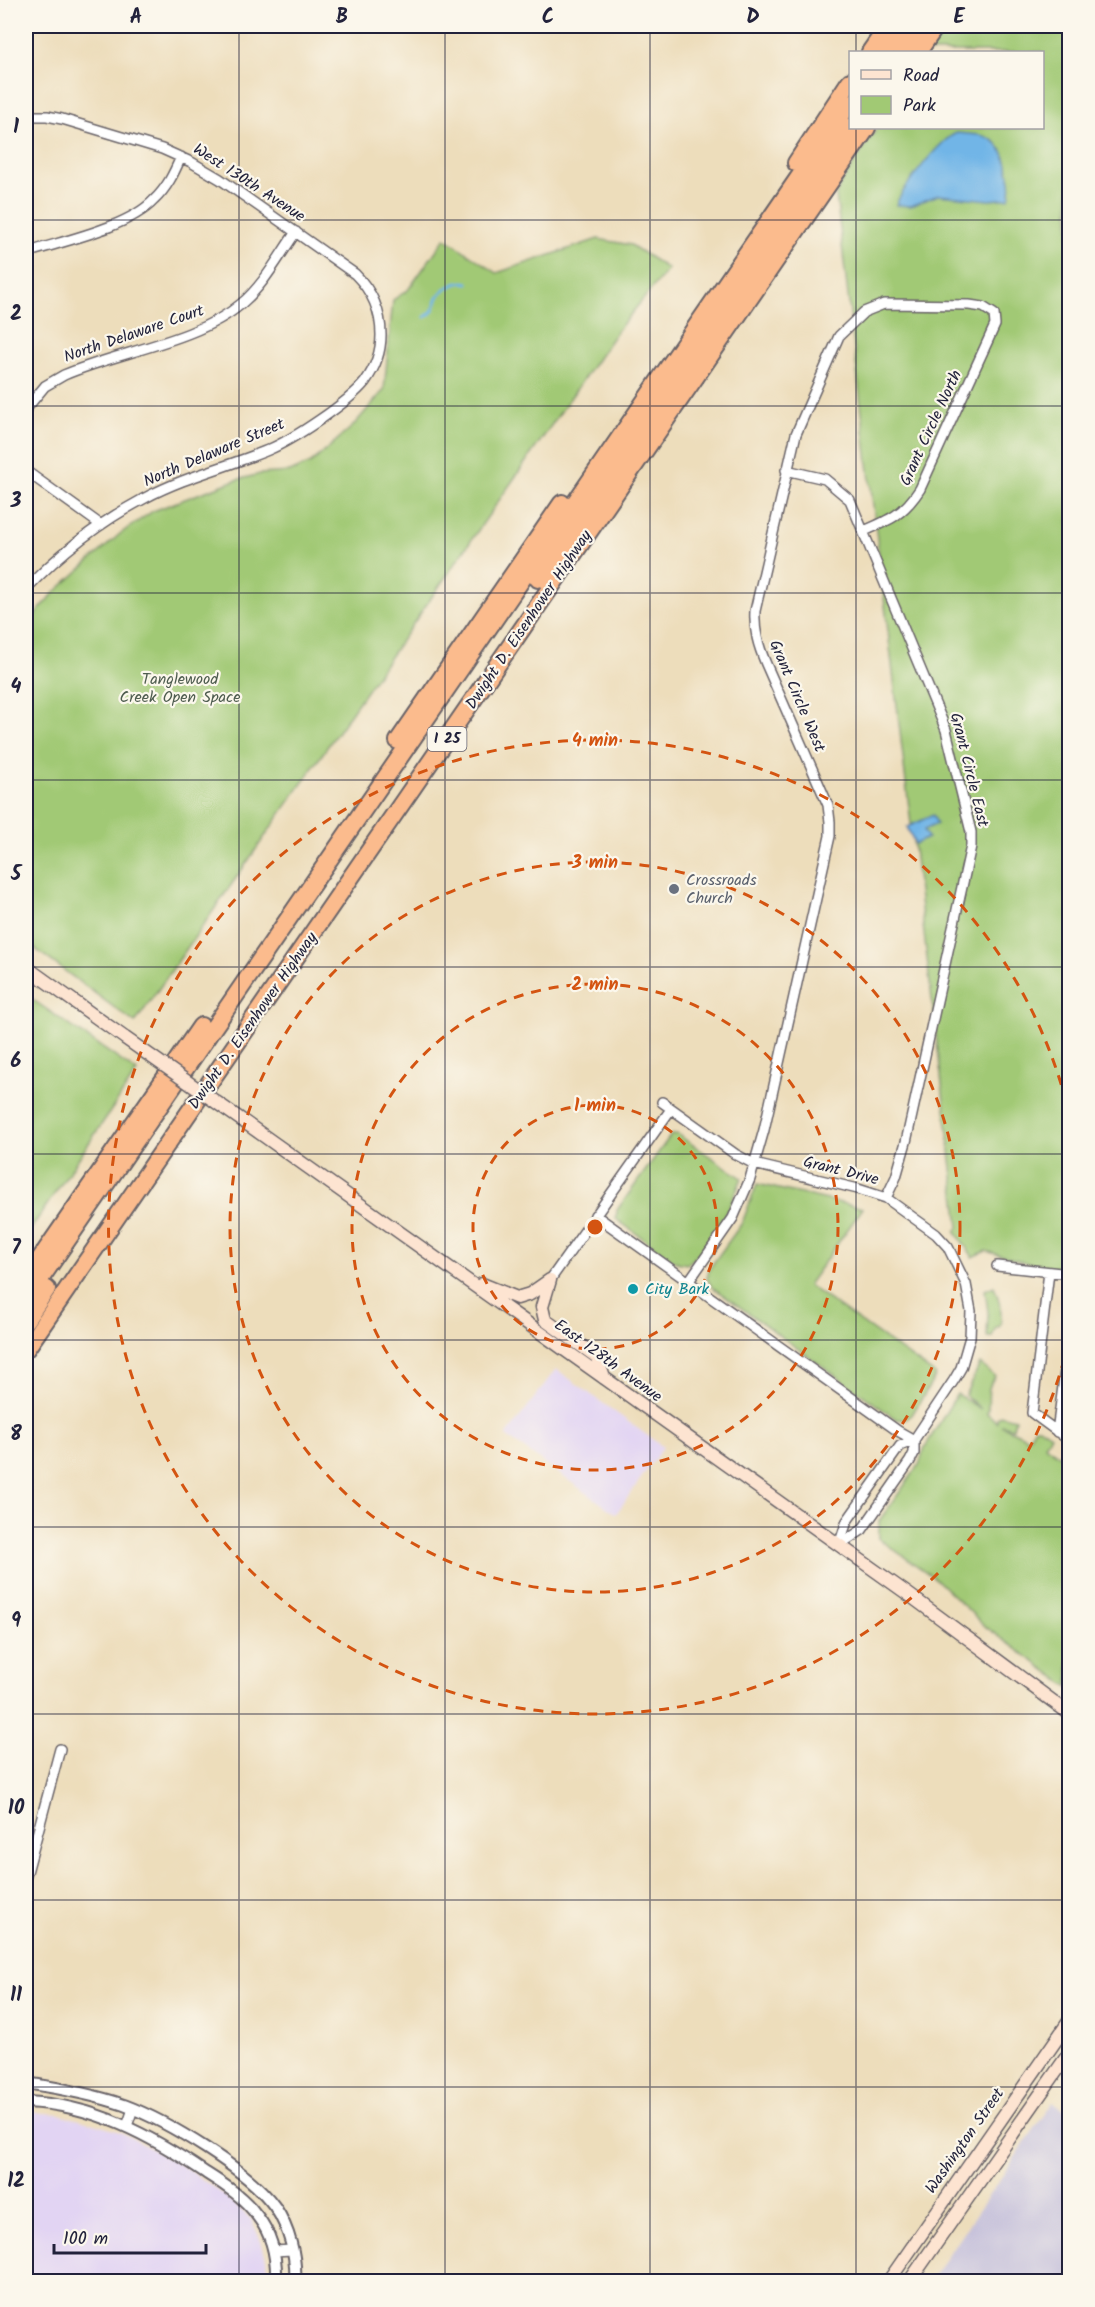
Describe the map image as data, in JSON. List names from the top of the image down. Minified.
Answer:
{"streets":{"highway":["Dwight D. Eisenhower Highway","I 25"],"main road":["East 128th Avenue","Washington Street"],"street":["West 130th Avenue","North Delaware Court","Grant Circle North","North Delaware Street","Grant Circle West","Grant Circle East","Grant Drive"]},"crossings":[["West 130th Avenue","North Delaware Court"],["West 130th Avenue","North Delaware Street"],["Grant Circle North","Grant Circle West"],["Grant Circle North","Grant Circle East"],["Grant Circle West","Grant Circle East"],["Grant Circle West","Grant Drive"],["Grant Circle East","Grant Drive"],["Grant Drive","East 128th Avenue"]],"parks":["Tanglewood Creek Open Space"],"places":["Crossroads Church","City Bark"],"legend":["Road","Park"],"scale_bar":"100 m","grid":{"columns":["A","B","C","D","E"],"rows":["1","2","3","4","5","6","7","8","9","10","11","12"]},"rings":["4 min","3 min","2 min","1 min"]}
